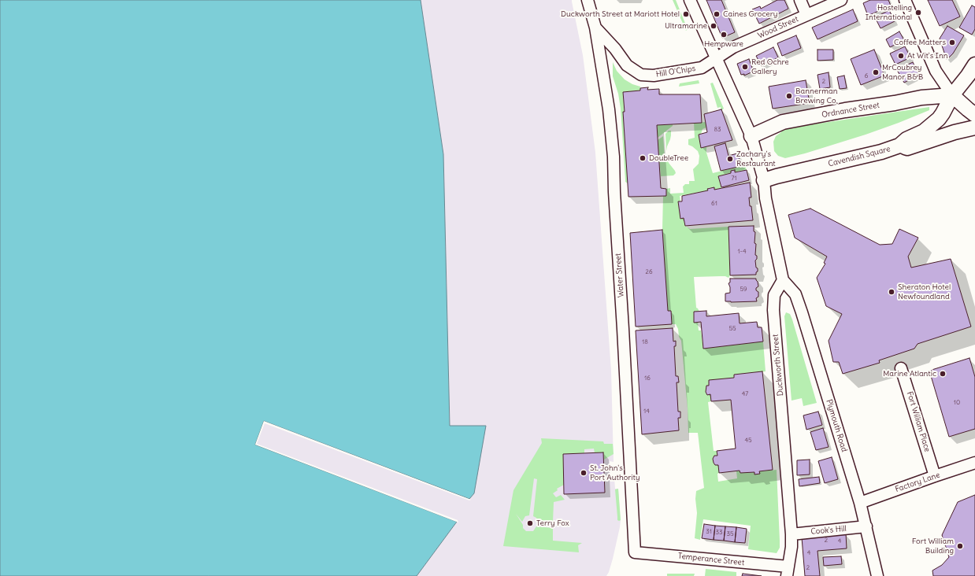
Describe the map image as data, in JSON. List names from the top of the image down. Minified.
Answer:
{"streets":{"main road":["Ordnance Street","Cavendish Square"],"street":["Wood Street","Hill O'Chips","Water Street","Duckworth Street","Fort William Place","Plymouth Road","Factory Lane","Cook's Hill","Temperance Street"]},"crossings":[["Wood Street","Hill O'Chips"],["Hill O'Chips","Water Street"],["Ordnance Street","Cavendish Square"],["Water Street","Temperance Street"],["Duckworth Street","Plymouth Road"],["Duckworth Street","Cook's Hill"],["Duckworth Street","Temperance Street"],["Fort William Place","Factory Lane"],["Plymouth Road","Factory Lane"],["Plymouth Road","Cook's Hill"]],"places":["Hostelling International","Duckworth Street at Mariott Hotel","Caines Grocery","Ultramarine","Hempware","Coffee Matters","At Wit's Inn","Red Ochre Gallery","MrCoubrey Manor B&B","Bannerman Brewing Co.","DoubleTree","Zachary's Restaurant","Sheraton Hotel Newfoundland","Marine Atlantic","St. John's Port Authority","Terry Fox","Fort William Building"],"house_numbers":["6","2","83","71","61","1-4","26","59","55","18","16","47","10","14","45","31","33","35","2","4","4","2"]}
